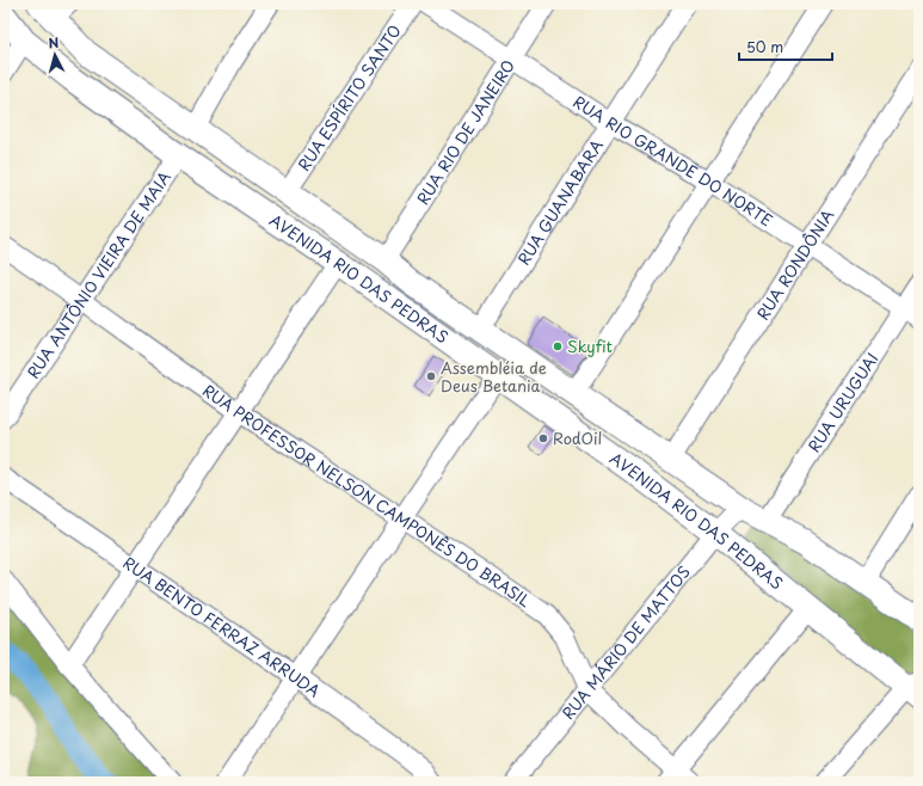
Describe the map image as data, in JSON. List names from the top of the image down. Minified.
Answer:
{"streets":{"main road":["AVENIDA RIO DAS PEDRAS"],"street":["RUA ESPÍRITO SANTO","RUA RIO DE JANEIRO","RUA RIO GRANDE DO NORTE","RUA GUANABARA","RUA RONDÔNIA","RUA ANTÔNIO VIEIRA DE MAIA","RUA URUGUAI","RUA PROFESSOR NELSON CAMPONÊS DO BRASIL","RUA BENTO FERRAZ ARRUDA","RUA MÁRIO DE MATTOS"]},"crossings":[["RUA ESPÍRITO SANTO","AVENIDA RIO DAS PEDRAS"],["RUA RIO DE JANEIRO","RUA RIO GRANDE DO NORTE"],["RUA RIO DE JANEIRO","AVENIDA RIO DAS PEDRAS"],["RUA RIO GRANDE DO NORTE","RUA GUANABARA"],["RUA RIO GRANDE DO NORTE","RUA RONDÔNIA"],["RUA RIO GRANDE DO NORTE","RUA URUGUAI"],["RUA GUANABARA","AVENIDA RIO DAS PEDRAS"],["RUA RONDÔNIA","AVENIDA RIO DAS PEDRAS"],["RUA ANTÔNIO VIEIRA DE MAIA","AVENIDA RIO DAS PEDRAS"],["RUA ANTÔNIO VIEIRA DE MAIA","RUA PROFESSOR NELSON CAMPONÊS DO BRASIL"],["AVENIDA RIO DAS PEDRAS","RUA URUGUAI"],["AVENIDA RIO DAS PEDRAS","RUA MÁRIO DE MATTOS"],["RUA URUGUAI","RUA MÁRIO DE MATTOS"],["RUA PROFESSOR NELSON CAMPONÊS DO BRASIL","RUA MÁRIO DE MATTOS"]],"places":["Skyfit","Assembléia de Deus Betania","RodOil"],"scale_bar":"50 m","north":"top"}
